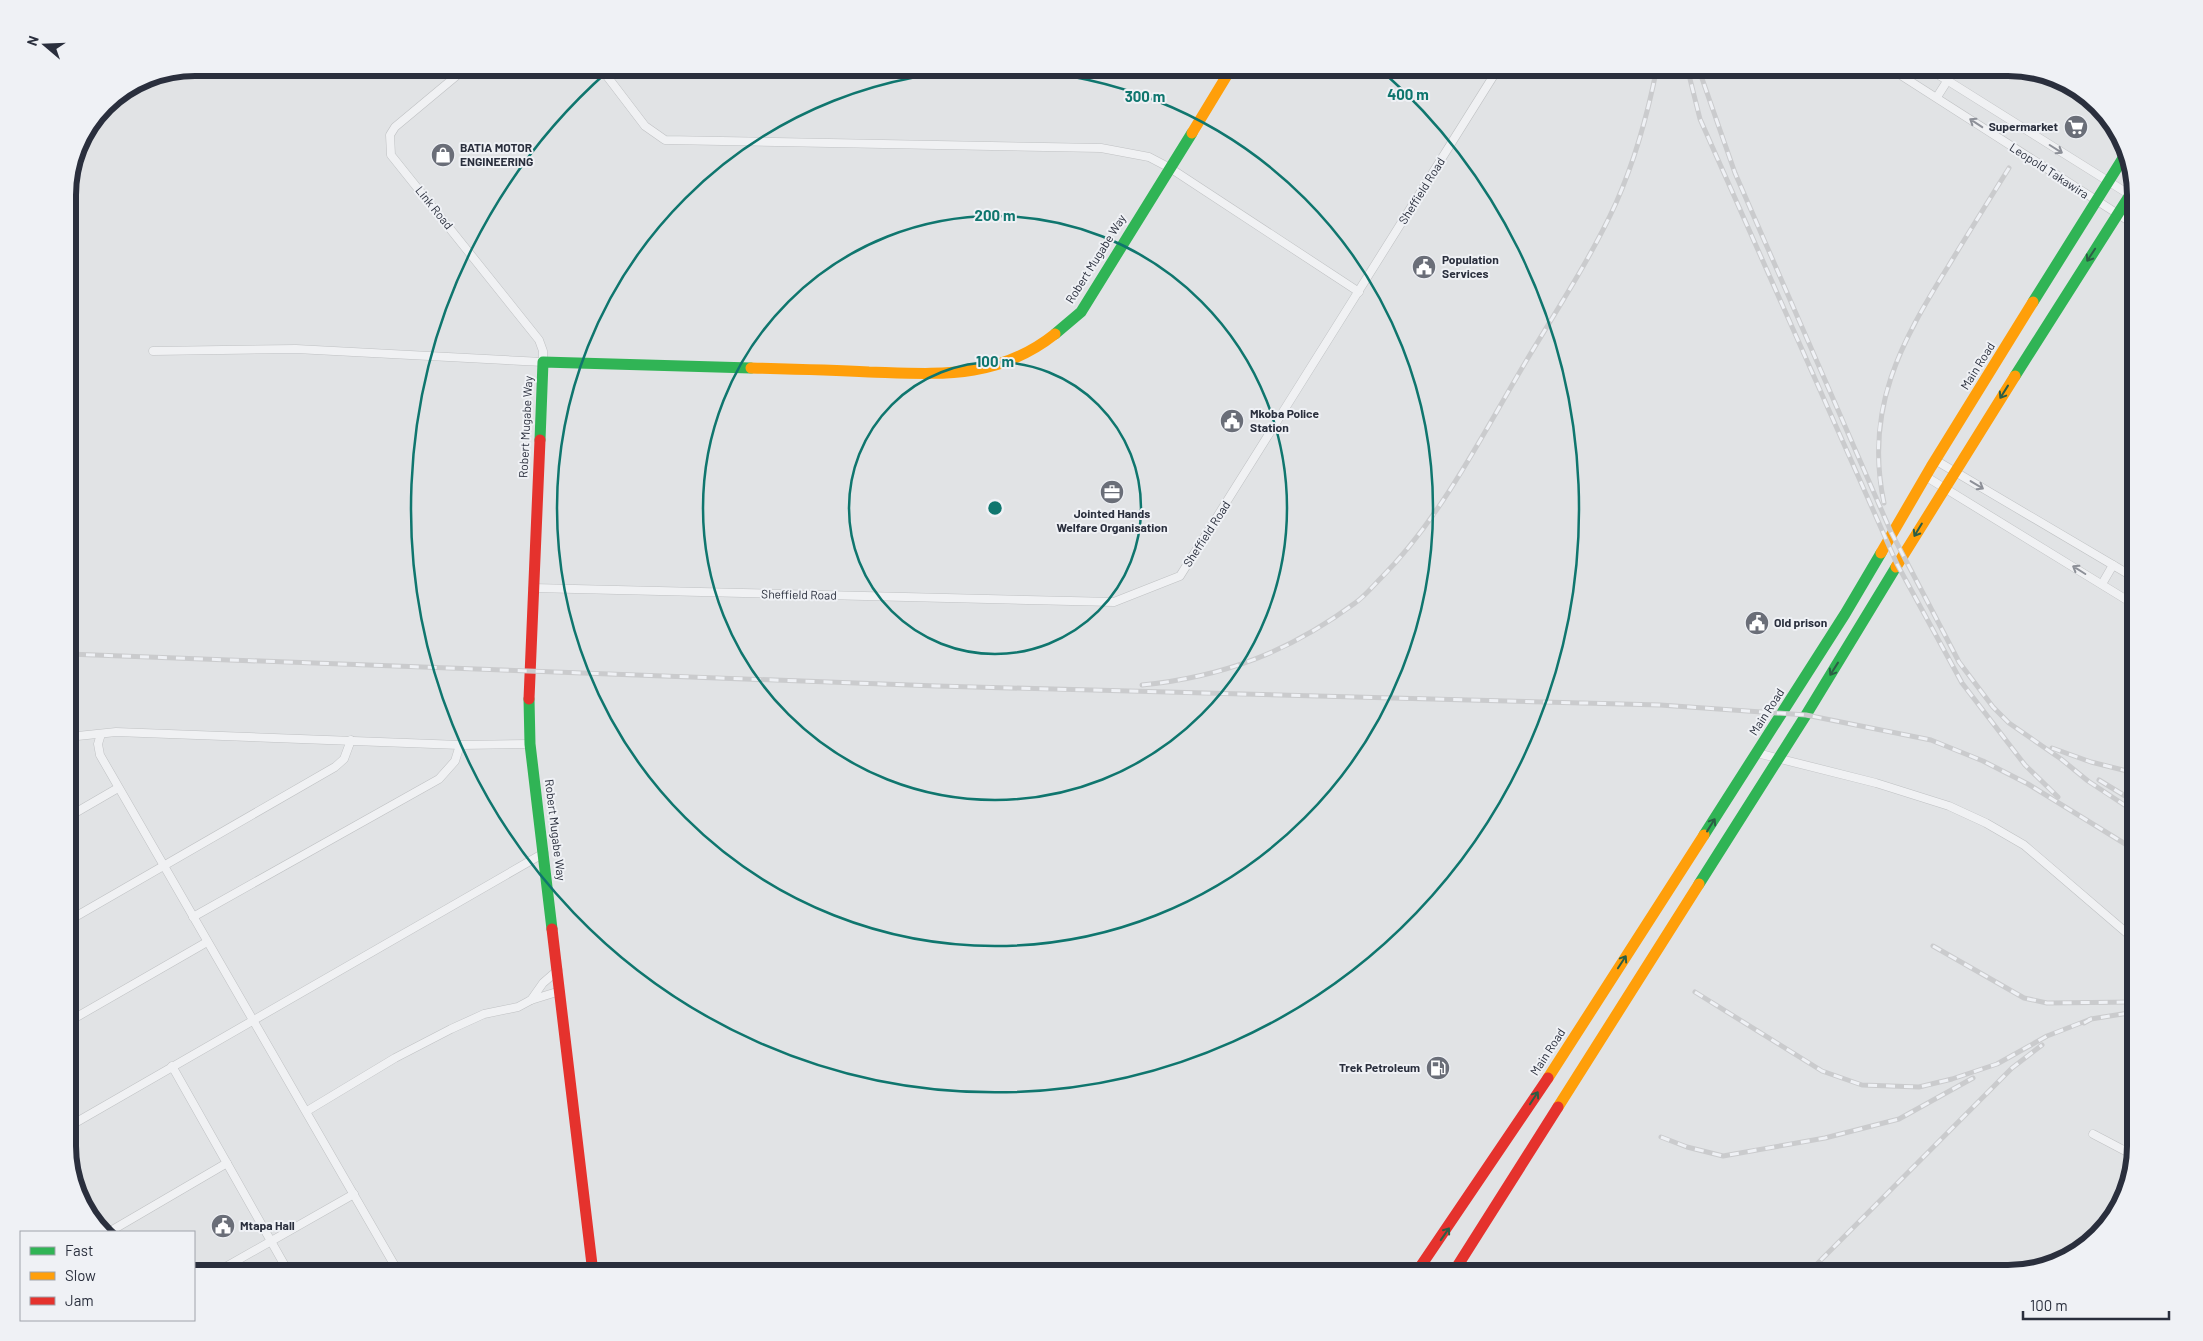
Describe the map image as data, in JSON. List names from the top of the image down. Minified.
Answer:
{"streets":{"main road":["Robert Mugabe Way","Main Road"],"street":["Leopold Takawira","Sheffield Road","Link Road"]},"crossings":[["Leopold Takawira","Main Road"],["Sheffield Road","Robert Mugabe Way"],["Link Road","Robert Mugabe Way"]],"places":{"supermarket":["Supermarket"],"shop":["BATIA MOTOR ENGINEERING"],"public building":["Population Services","Mkoba Police Station","Old prison","Mtapa Hall"],"office":["Jointed Hands Welfare Organisation"],"fuel station":["Trek Petroleum"]},"legend":["Fast","Slow","Jam"],"scale_bar":"100 m","north":"left","rings":["400 m","300 m","200 m","100 m"]}
